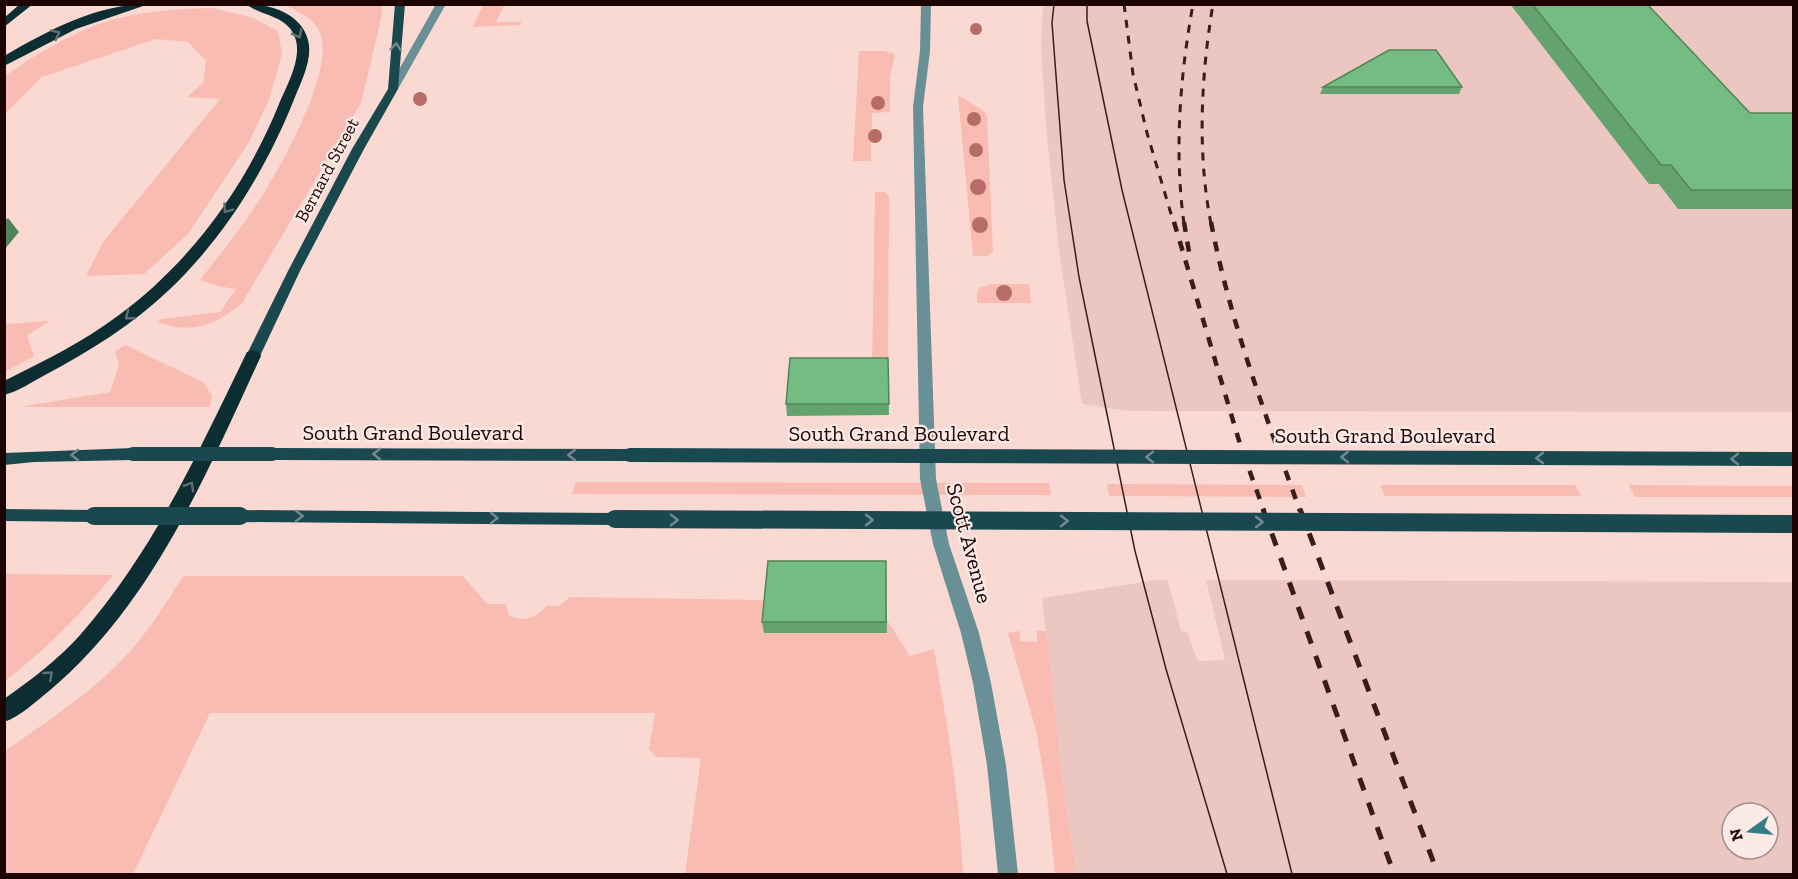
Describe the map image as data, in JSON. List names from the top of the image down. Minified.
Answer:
{"streets":{"main road":["Bernard Street","South Grand Boulevard"],"street":["Scott Avenue"]},"north":"left"}
